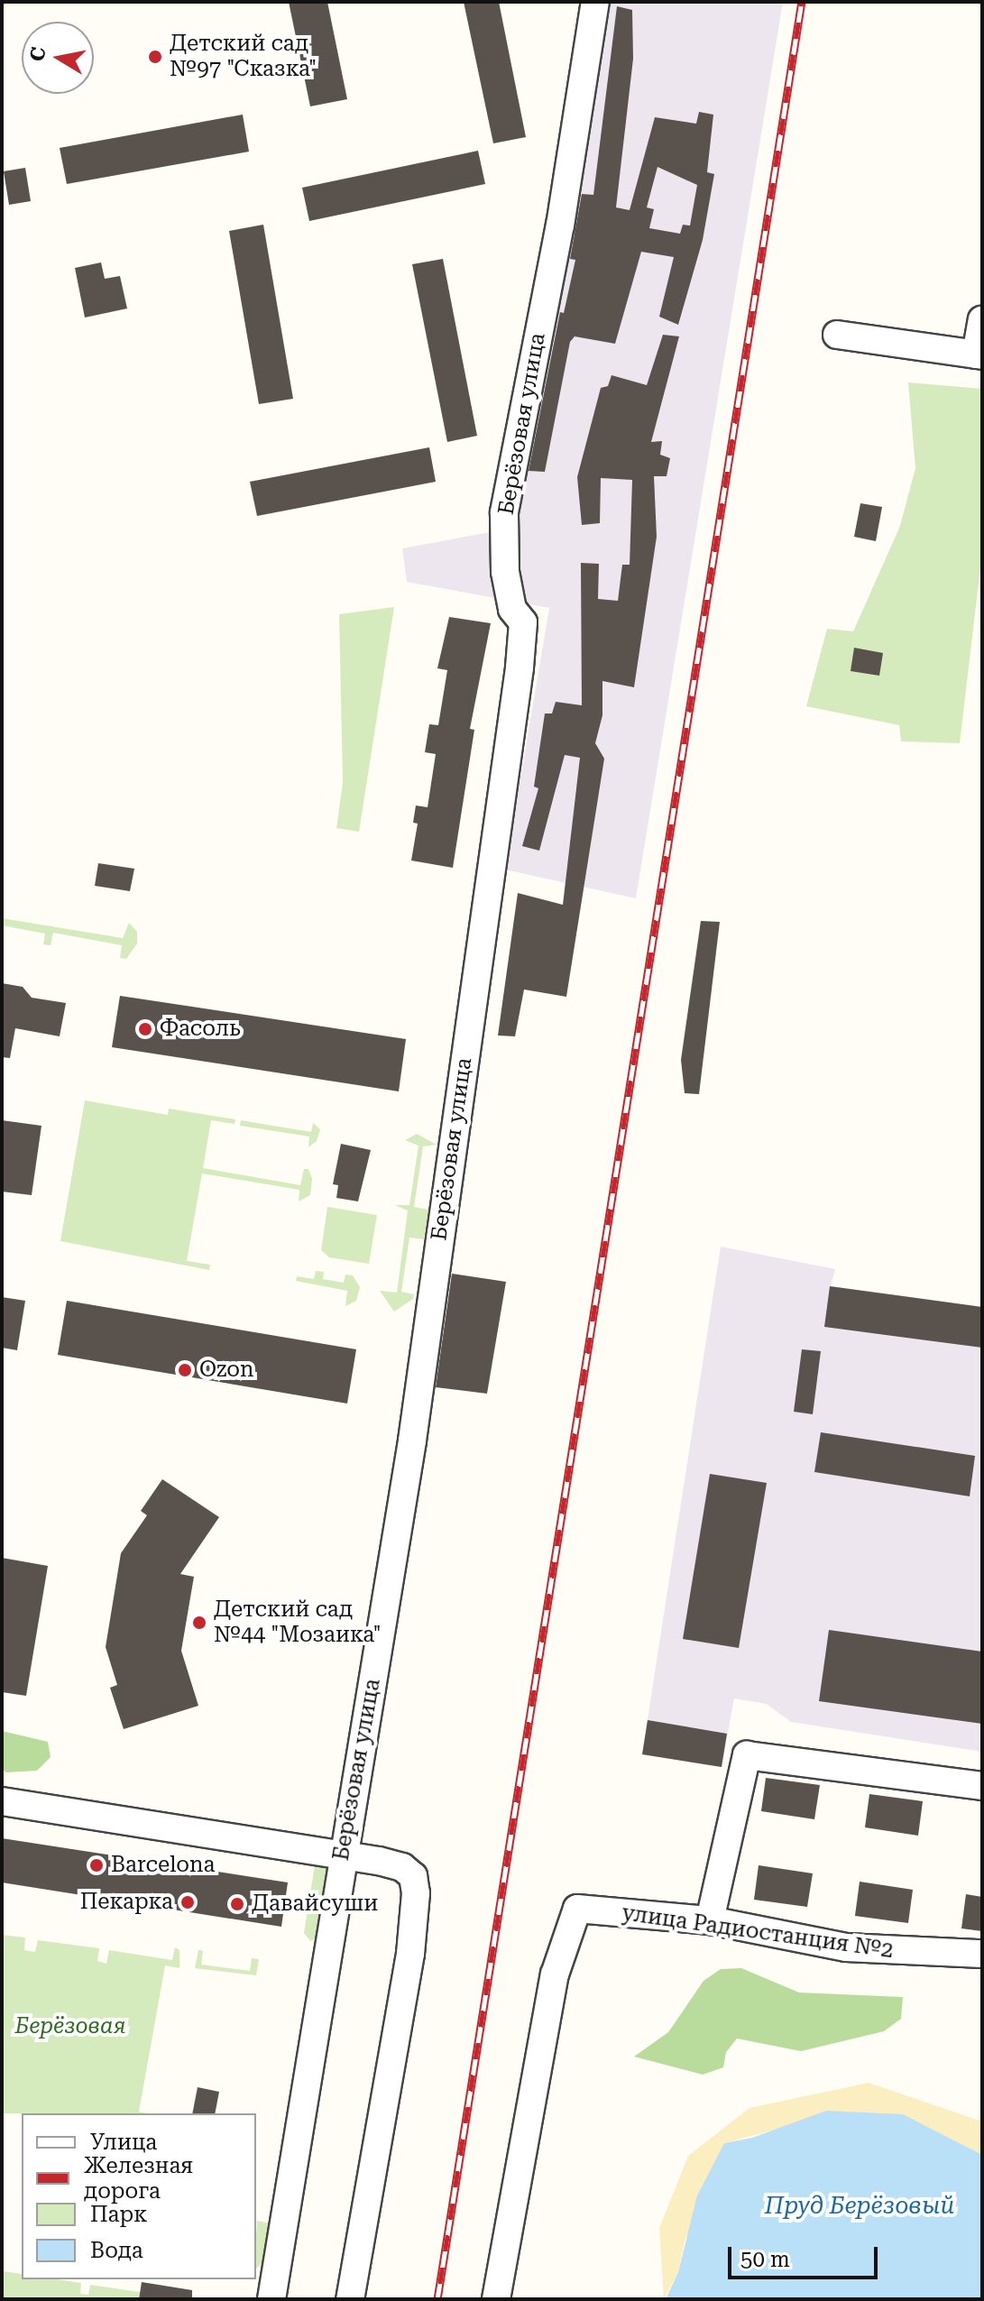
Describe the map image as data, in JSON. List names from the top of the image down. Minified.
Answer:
{"streets":{"street":["Берёзовая улица","улица Радиостанция №2"]},"water":["Пруд Берёзовый"],"parks":["Берёзовая"],"places":["Детский сад №97 \"Сказка\"","Фасоль","Ozon","Детский сад №44 \"Мозаика\"","Barcelona","Пекарка","Давайсуши"],"legend":["Улица","Железная дорога","Парк","Вода"],"scale_bar":"50 m","north":"left"}
